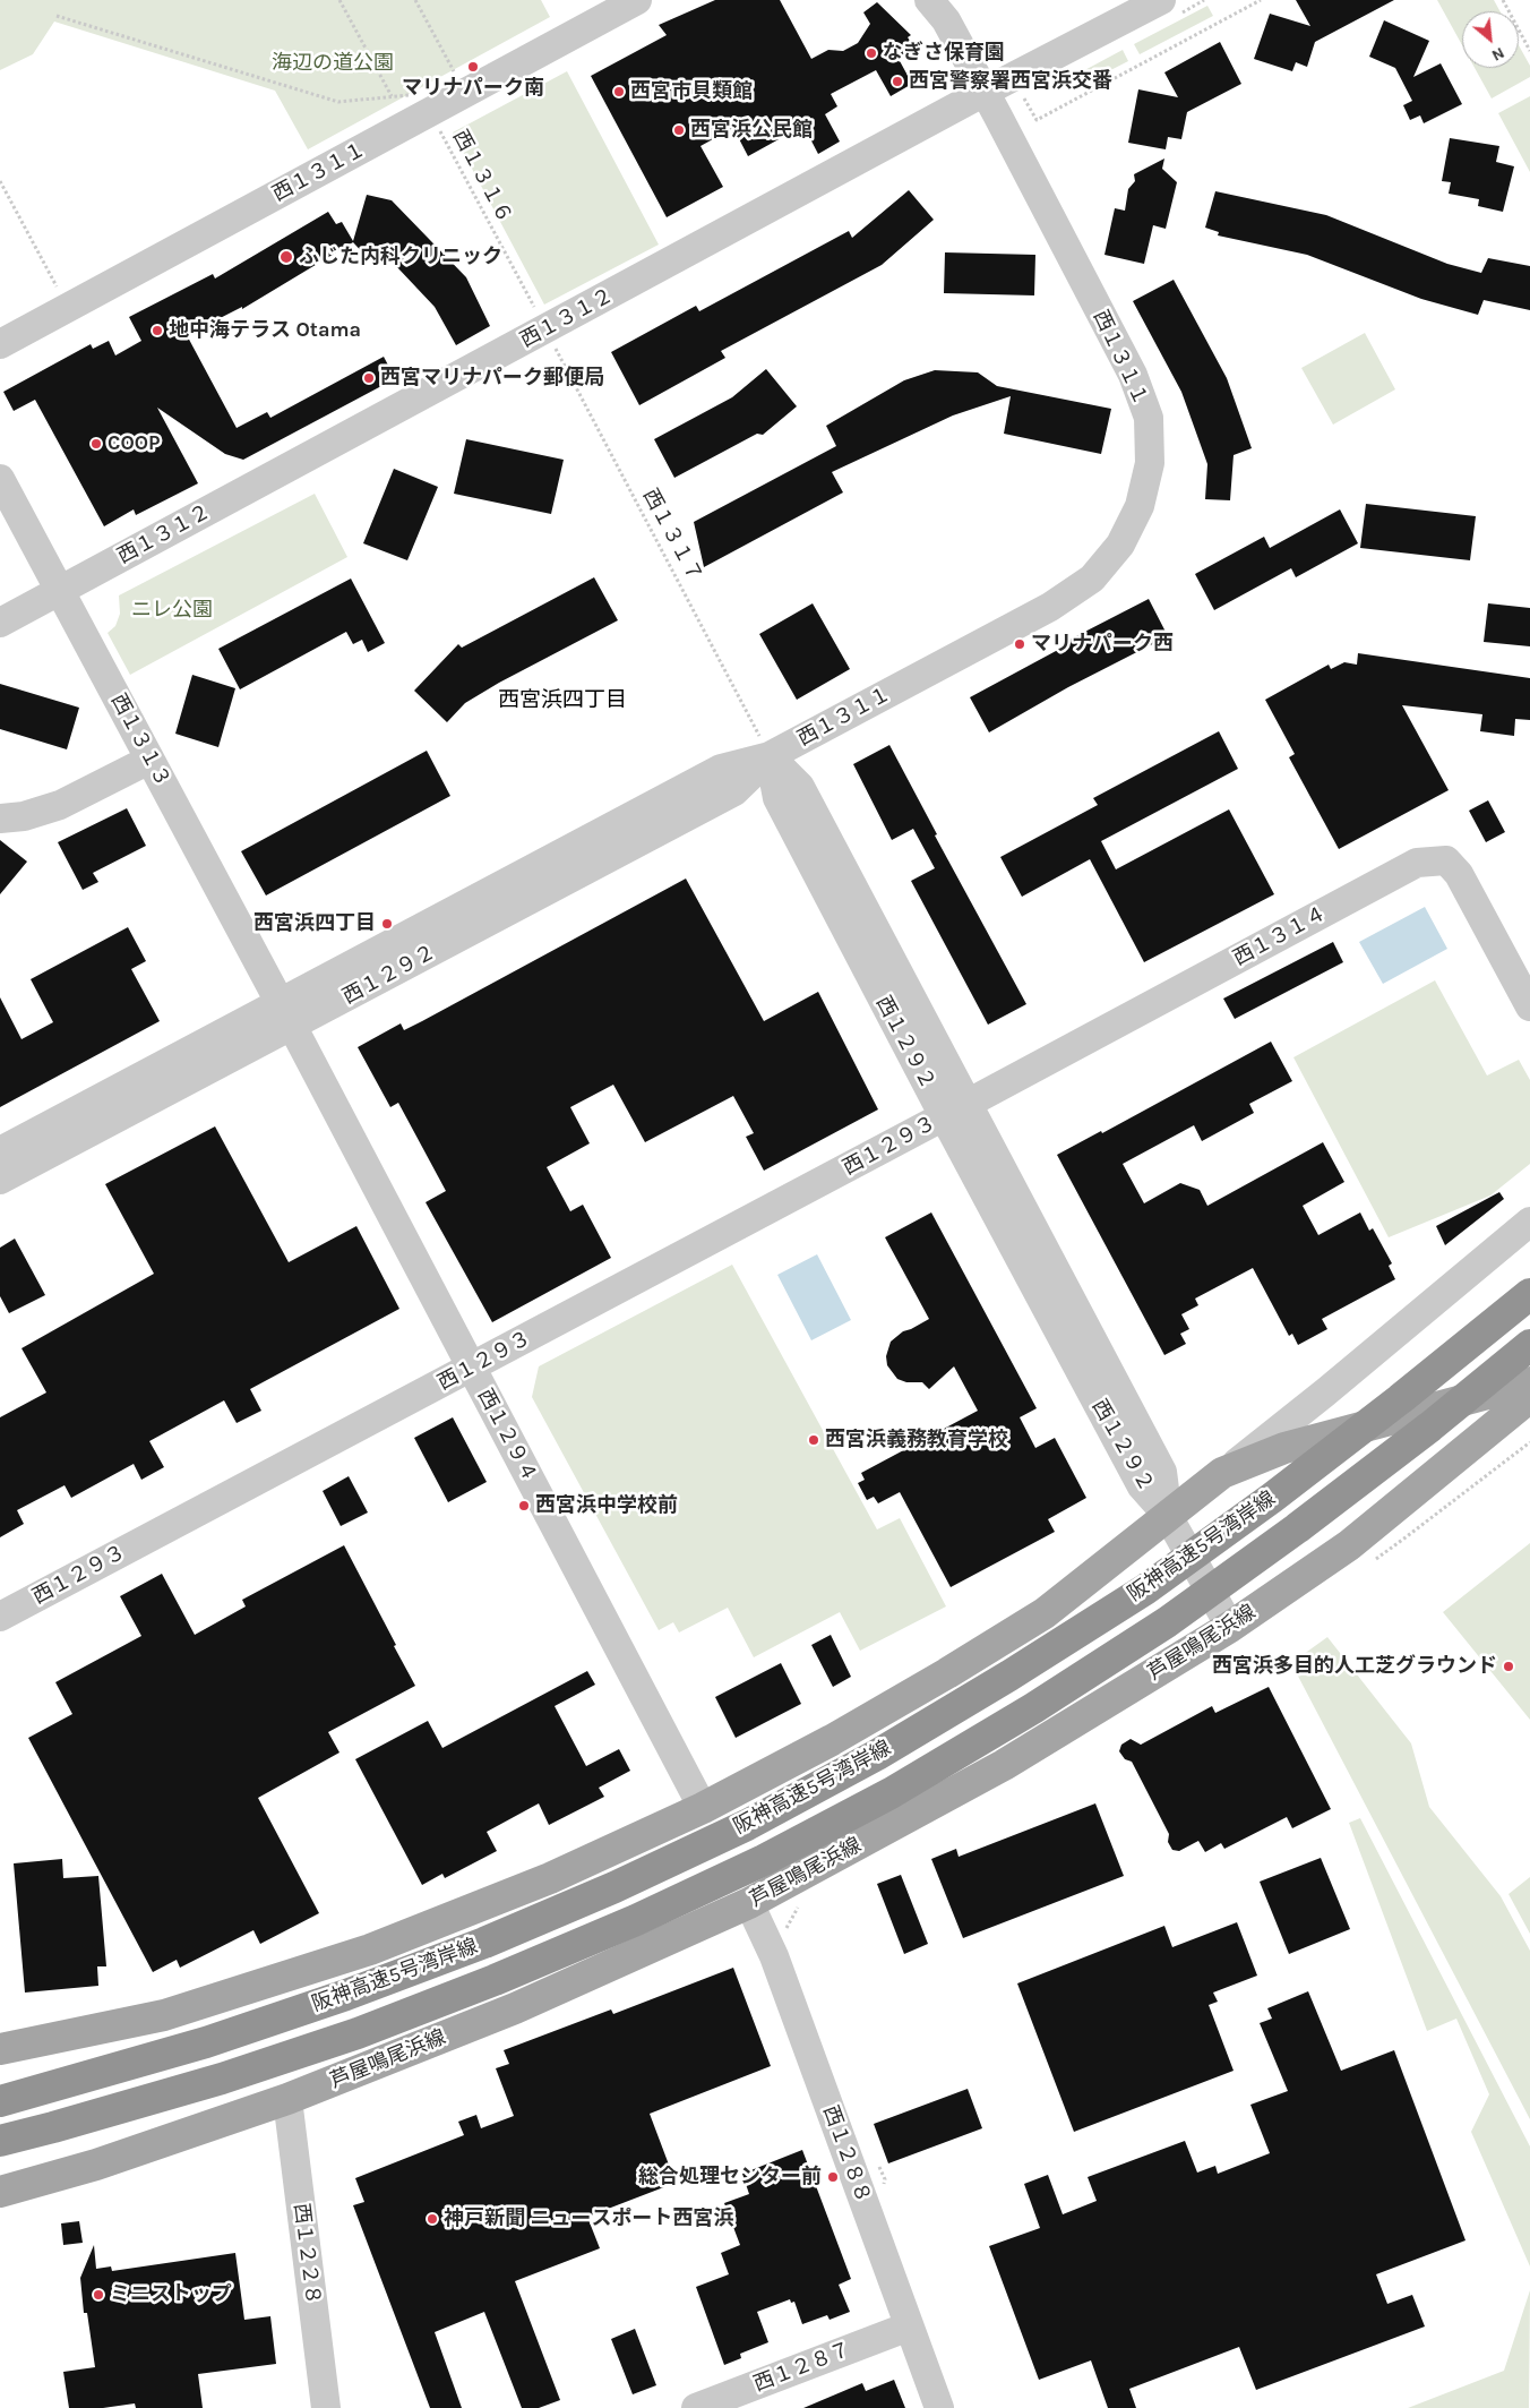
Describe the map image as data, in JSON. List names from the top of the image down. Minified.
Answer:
{"streets":{"highway":["阪神高速5号湾岸線"],"main road":["芦屋鳴尾浜線"],"street":["西１３１１","西１３１２","西１３１３","西１３１４","西１２９２","西１２９３","西１２９４","西１２８８","西１２２８","西１２８７"],"path":["西１３１６","西１３１７"]},"crossings":[["西１３１１","西１３１２"],["西１３１１","西１３１７"],["西１３１１","西１２９２"],["西１３１６","西１３１２"],["西１３１６","西１３１７"],["西１３１２","西１３１７"],["西１３１２","西１３１３"],["西１３１７","西１２９２"],["西１３１３","西１２９２"],["西１３１３","西１２９４"],["西１３１４","西１２９２"],["西１３１４","西１２９３"],["西１２９２","西１２９３"],["西１２９２","西１２９４"],["西１２９３","西１２９４"],["芦屋鳴尾浜線","西１２８８"],["芦屋鳴尾浜線","西１２２８"],["西１２８８","西１２８７"]],"districts":["西宮浜四丁目"],"parks":["海辺の道公園","ニレ公園"],"places":["なぎさ保育園","マリナパーク南","西宮警察署西宮浜交番","西宮市貝類館","西宮浜公民館","ふじた内科クリニック","地中海テラス Otama","西宮マリナパーク郵便局","COOP","マリナパーク西","西宮浜四丁目","西宮浜義務教育学校","西宮浜中学校前","西宮浜多目的人工芝グラウンド","総合処理センター前","神戸新聞 ニュースポート西宮浜","ミニストップ"],"north":"bottom right"}
